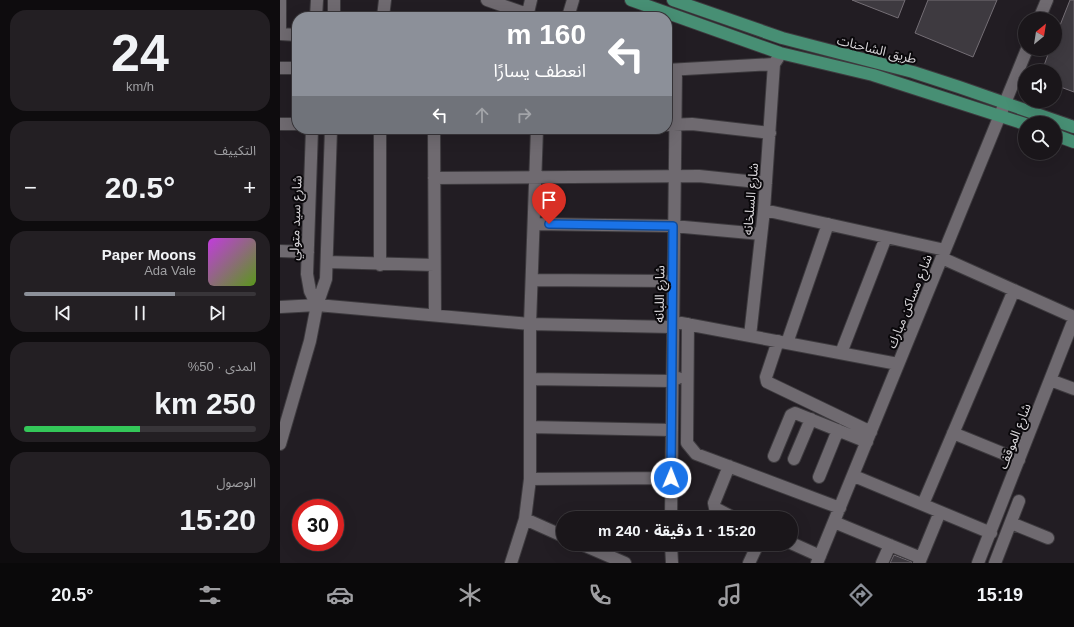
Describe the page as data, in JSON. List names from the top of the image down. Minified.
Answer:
{"streets":{"main road":["طريق الشاحنات"],"street":["شارع السلخانه","شارع سيد متولي","شارع اللبانه","شارع مساكن مبارك","شارع الموقف"]},"crossings":[["طريق الشاحنات","شارع مساكن مبارك"]],"north":"top right","page":{"tile":[["24","km/h"],"التكييف",["المدى · 50%","250 km"],["الوصول","15:20"]],"turn":["160 m","انعطف يسارًا"],"heat":["−","20.5°","+"],"song":["Paper Moons","Ada Vale"],"limit":"30","trip":"15:20 · 1 دقيقة · 240 m","tabs":["15:19","20.5°"]}}
